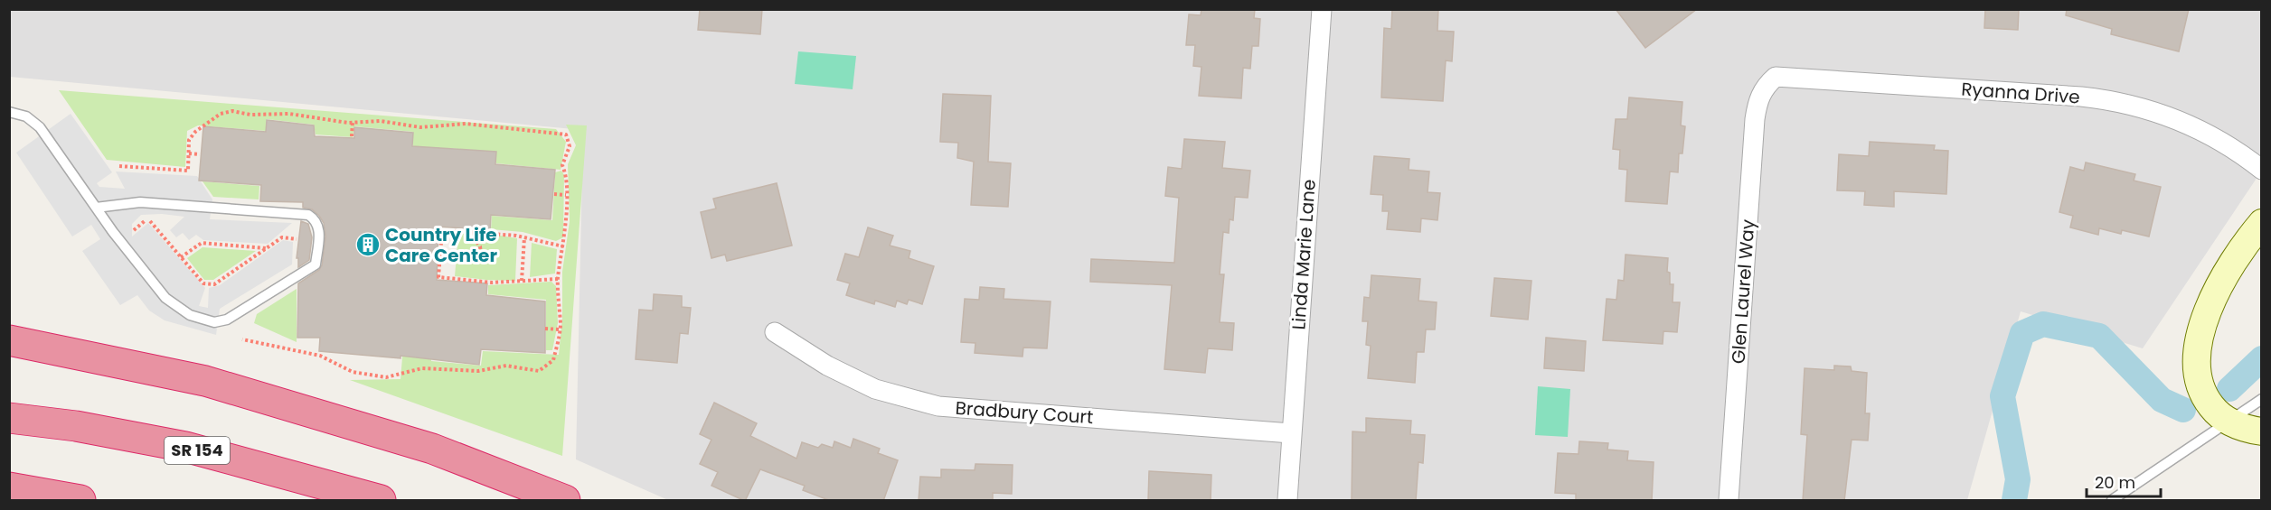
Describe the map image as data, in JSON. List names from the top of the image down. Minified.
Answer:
{"streets":{"highway":["SR 154"],"street":["Ryanna Drive","Linda Marie Lane","Glen Laurel Way","Bradbury Court"]},"crossings":[["Ryanna Drive","Glen Laurel Way"],["Linda Marie Lane","Bradbury Court"]],"places":{"building":["Country Life Care Center"]},"scale_bar":"20 m"}
